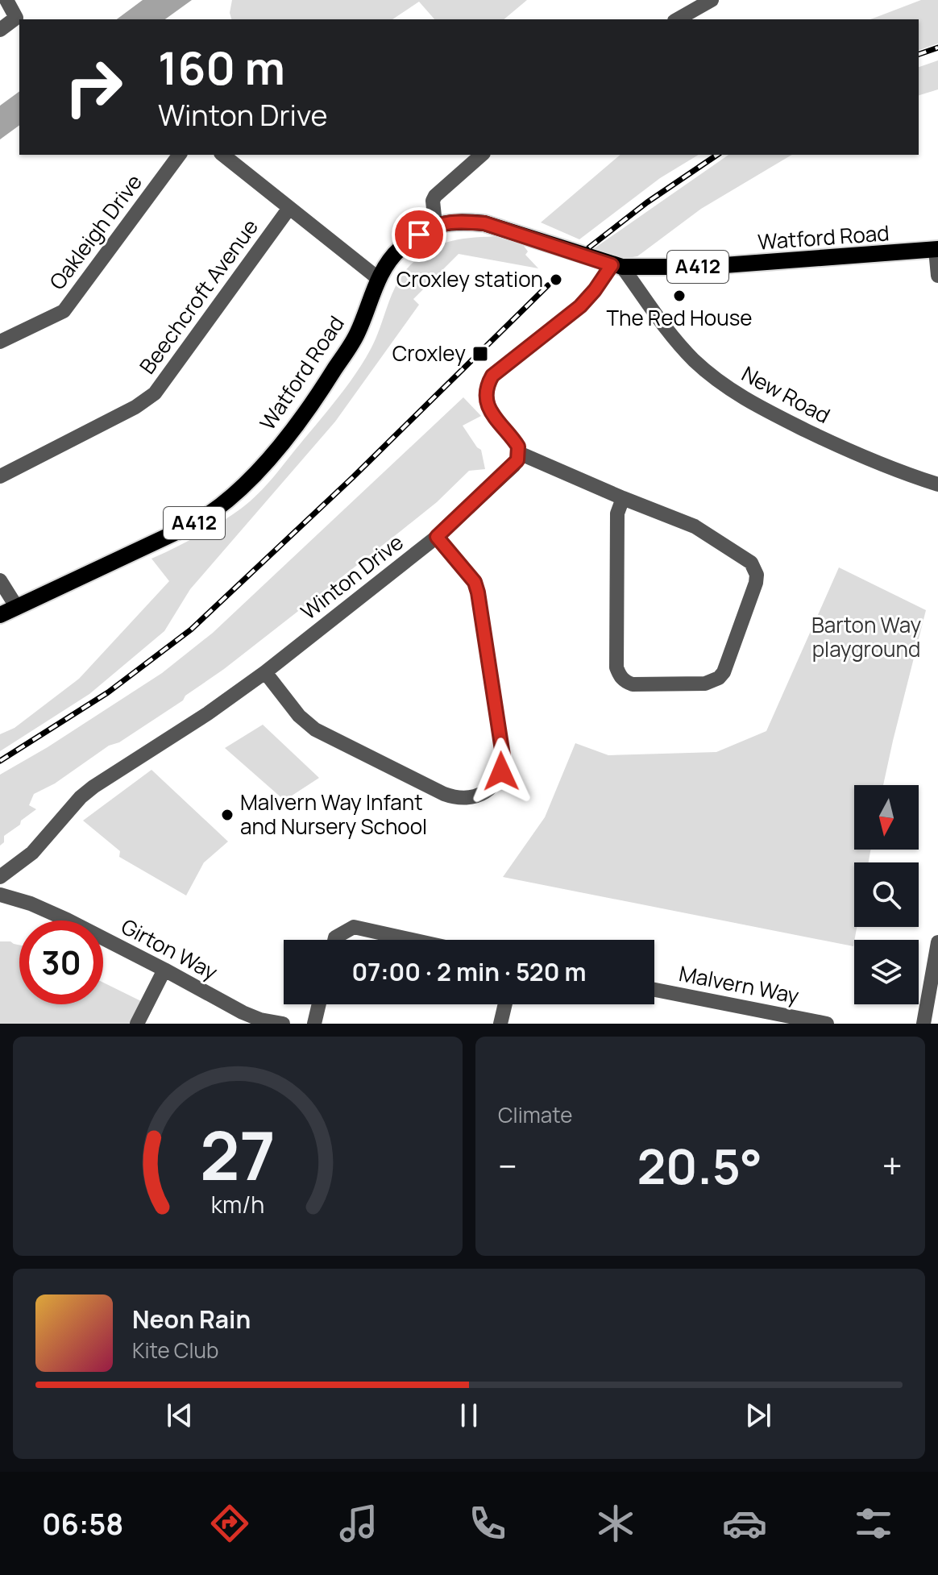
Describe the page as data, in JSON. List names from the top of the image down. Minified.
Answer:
{"streets":{"main road":["Watford Road","A412"],"street":["Oakleigh Drive","Beechcroft Avenue","New Road","Winton Drive","Girton Way","Malvern Way"]},"crossings":[["Watford Road","New Road"]],"parks":["Barton Way playground"],"places":{"other":["Croxley station","The Red House","Malvern Way Infant and Nursery School"],"transit":["Croxley"]},"north":"bottom","page":{"turn":["160 m","Winton Drive"],"limit":"30","trip":"07:00 · 2 min · 520 m","tile":"Climate","heat":["−","20.5°","+"],"song":["Neon Rain","Kite Club"],"tabs":"06:58","gauge":["27","km/h"]}}
